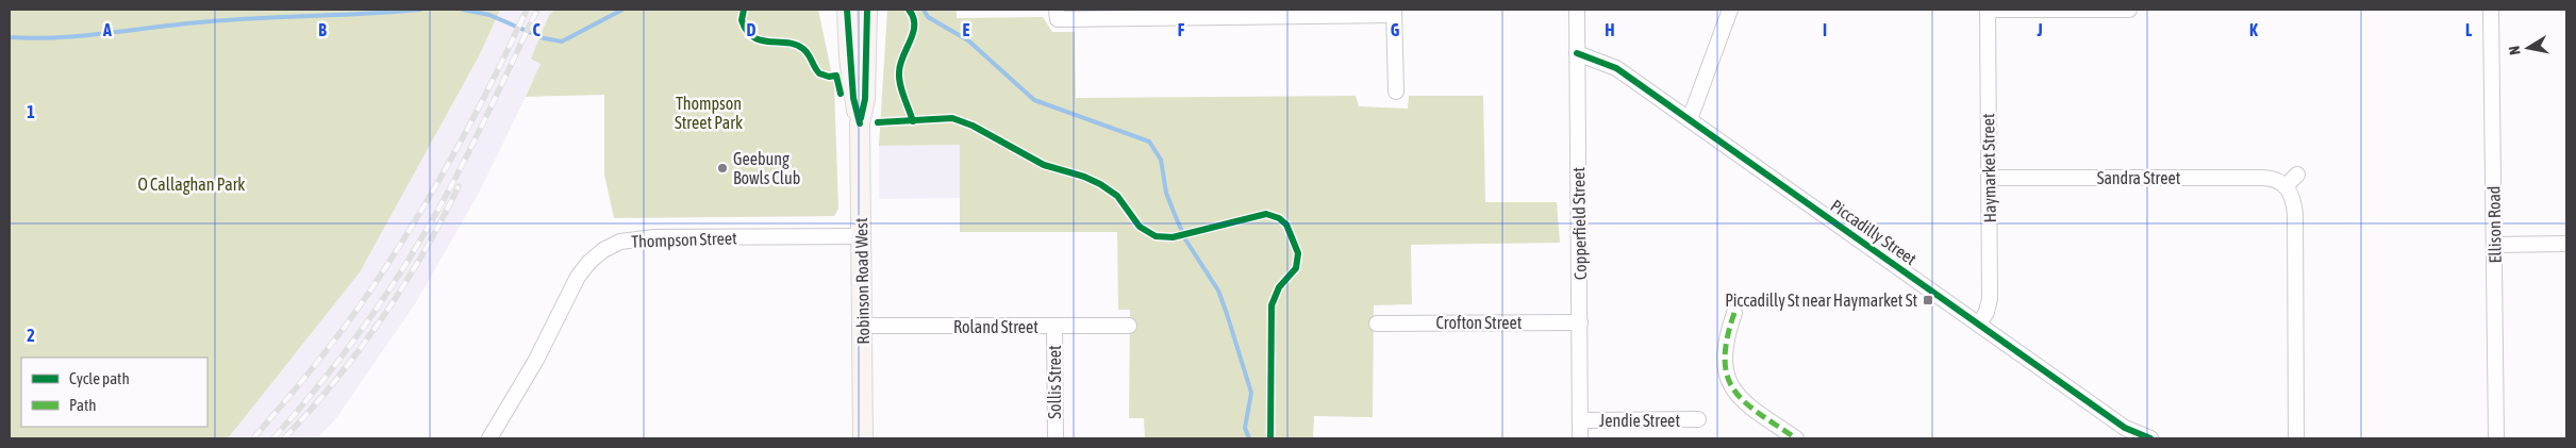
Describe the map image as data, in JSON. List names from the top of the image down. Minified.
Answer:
{"streets":{"main road":["Robinson Road West"],"street":["Haymarket Street","Sandra Street","Copperfield Street","Ellison Road","Piccadilly Street","Thompson Street","Crofton Street","Roland Street","Sollis Street","Jendie Street"]},"crossings":[["Haymarket Street","Sandra Street"],["Haymarket Street","Piccadilly Street"],["Copperfield Street","Piccadilly Street"],["Copperfield Street","Crofton Street"],["Copperfield Street","Jendie Street"],["Thompson Street","Robinson Road West"],["Robinson Road West","Roland Street"],["Roland Street","Sollis Street"]],"parks":["Thompson Street Park","O Callaghan Park"],"places":{"other":["Geebung Bowls Club"],"transit":["Piccadilly St near Haymarket St"]},"legend":["Cycle path","Path"],"north":"left","grid":{"columns":["A","B","C","D","E","F","G","H","I","J","K","L"],"rows":["1","2"]}}
